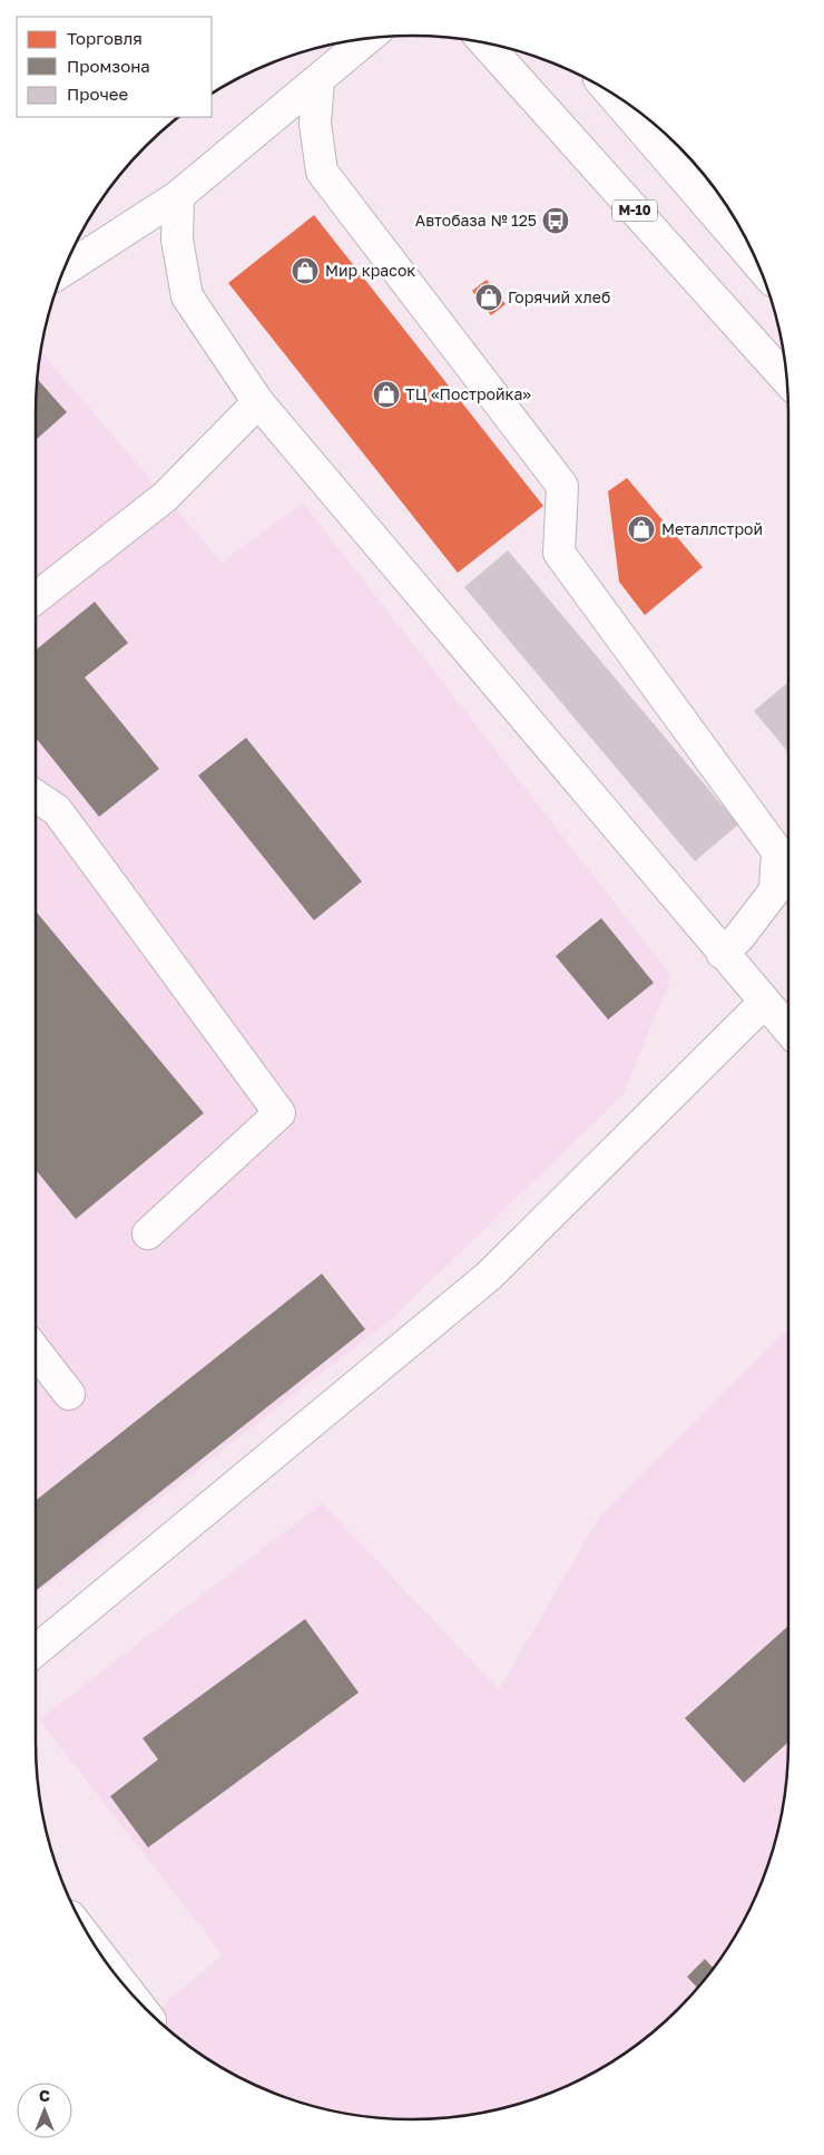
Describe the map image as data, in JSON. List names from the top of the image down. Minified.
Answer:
{"streets":{"main road":["М-10"]},"places":{"bus stop":["Автобаза № 125"],"shop":["Мир красок","Горячий хлеб","ТЦ «Постройка»","Металлстрой"]},"legend":["Торговля","Промзона","Прочее"],"north":"top"}
